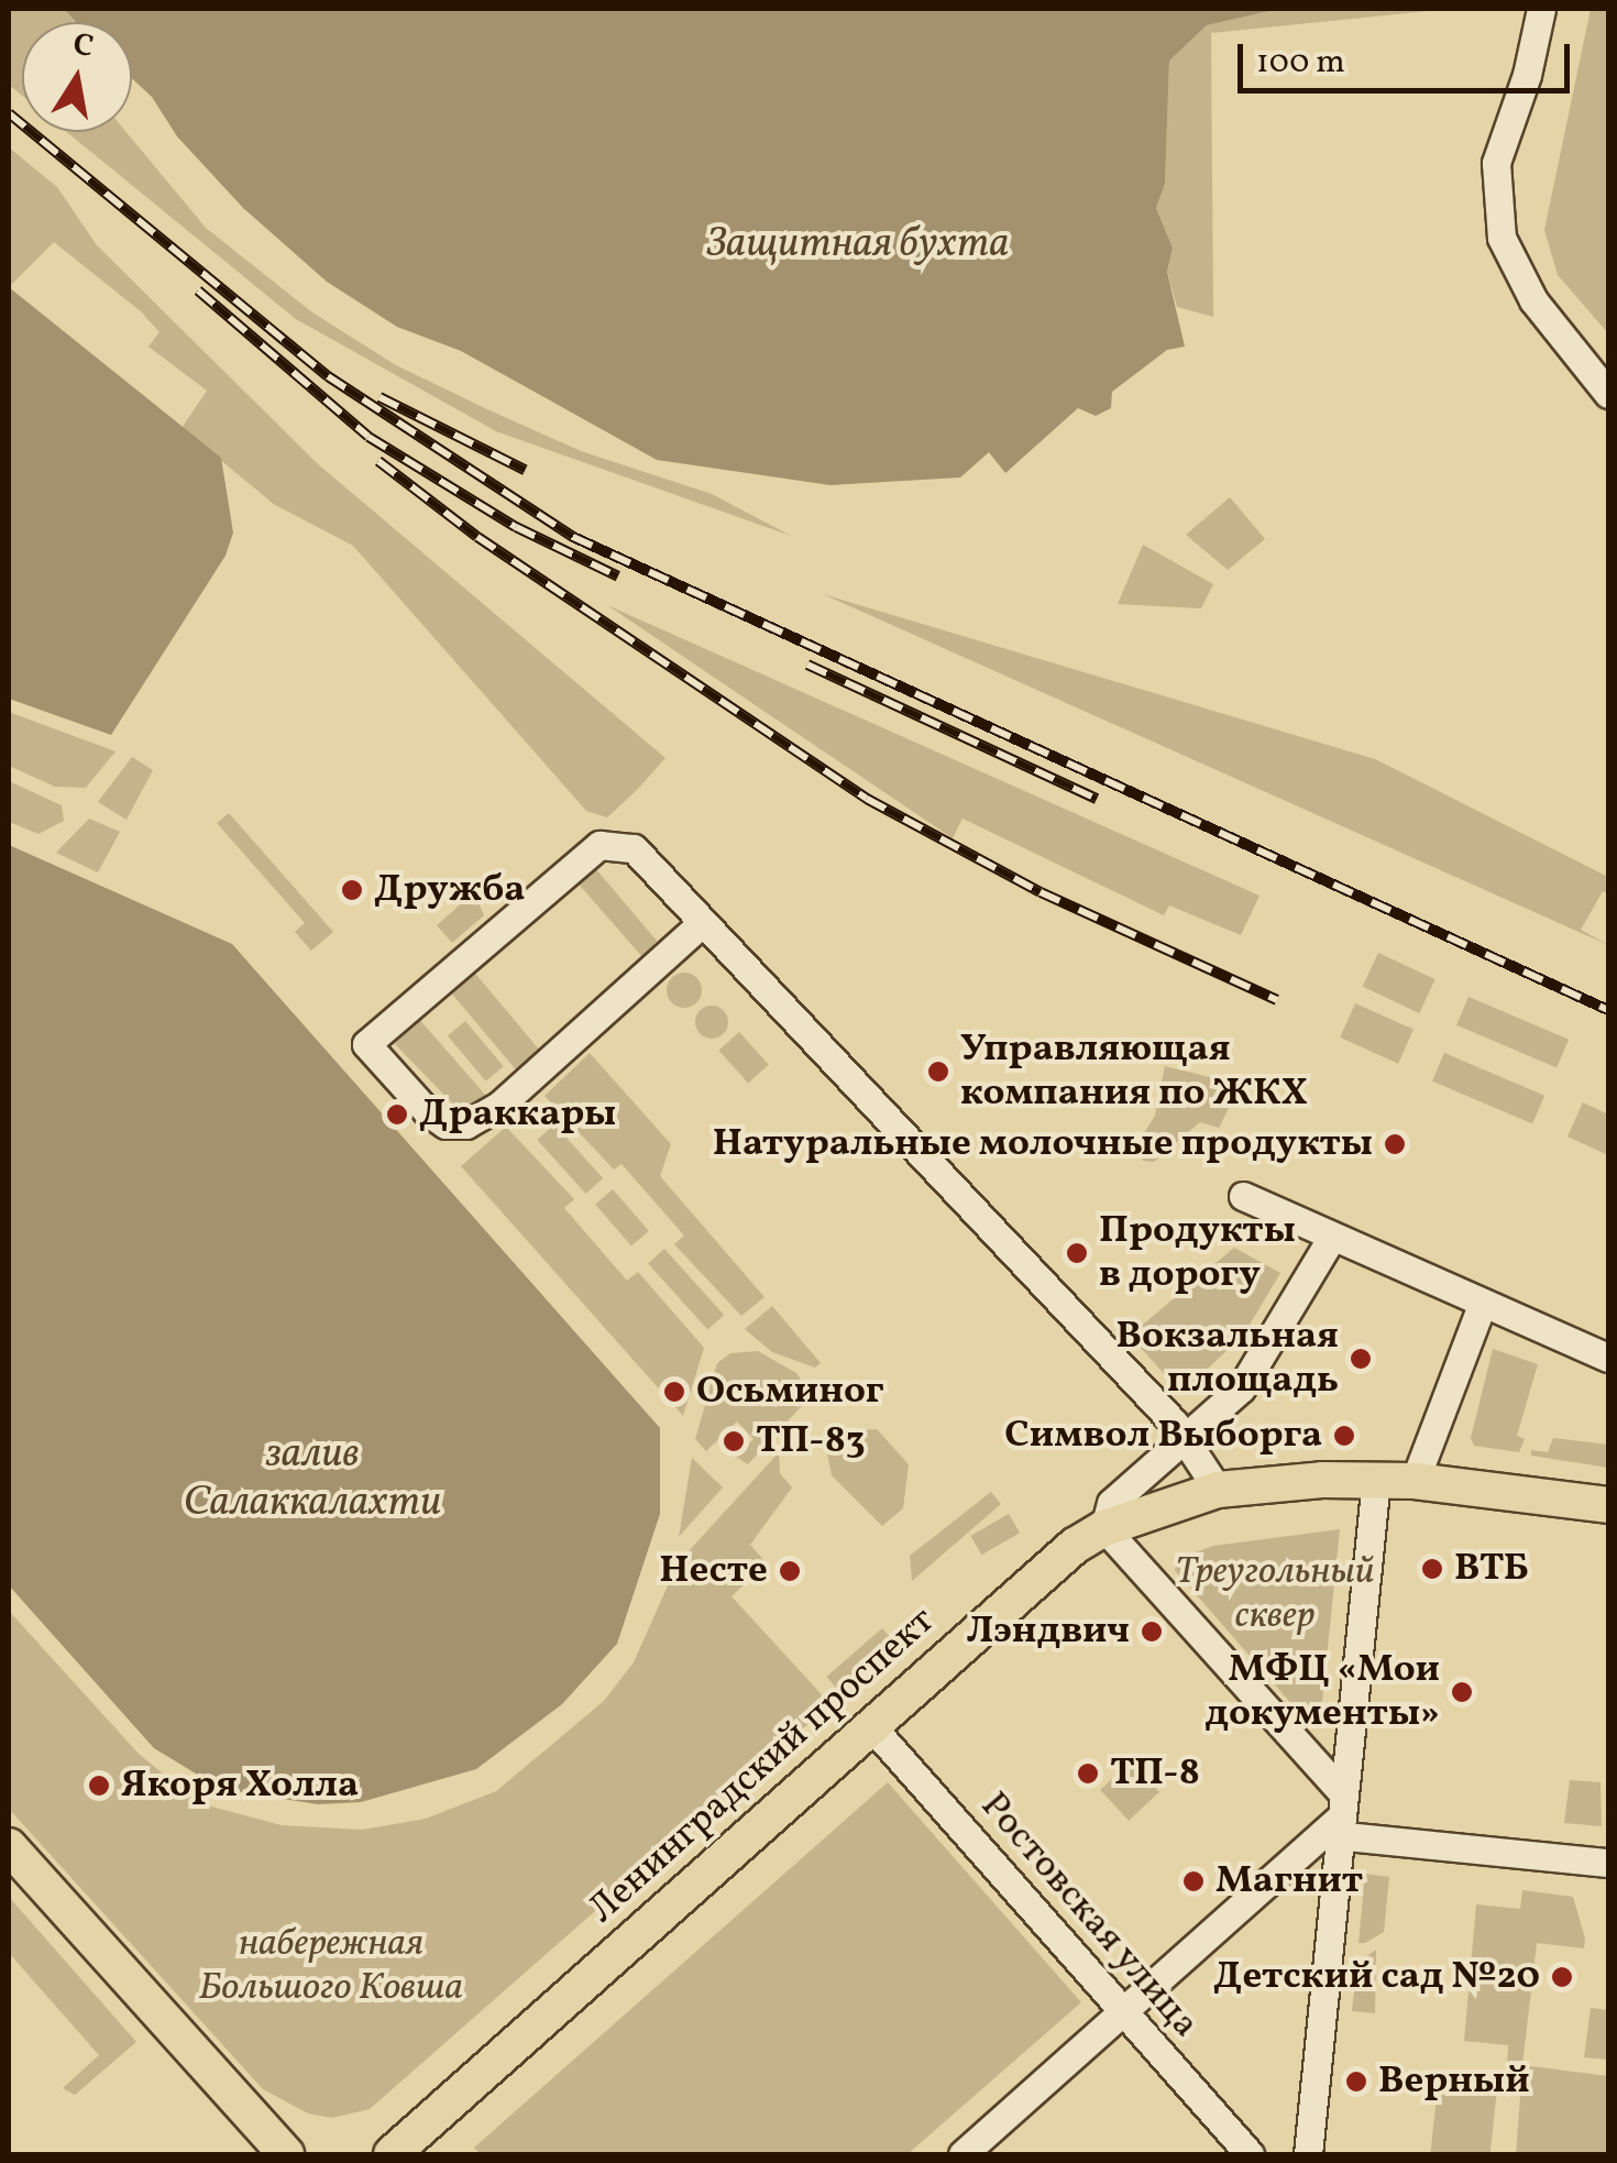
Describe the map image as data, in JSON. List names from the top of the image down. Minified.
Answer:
{"streets":{"main road":["Ленинградский проспект"],"street":["Ростовская улица"]},"crossings":[["Ленинградский проспект","Ростовская улица"]],"water":["Защитная бухта","залив Салаккалахти"],"parks":["Треугольный сквер","набережная Большого Ковша"],"places":["Дружба","Управляющая компания по ЖКХ","Драккары","Натуральные молочные продукты","Продукты в дорогу","Вокзальная площадь","Осьминог","Символ Выборга","ТП-83","ВТБ","Несте","Лэндвич","МФЦ «Мои документы»","ТП-8","Якоря Холла","Магнит","Детский сад №20","Верный"],"scale_bar":"100 m","north":"top"}
